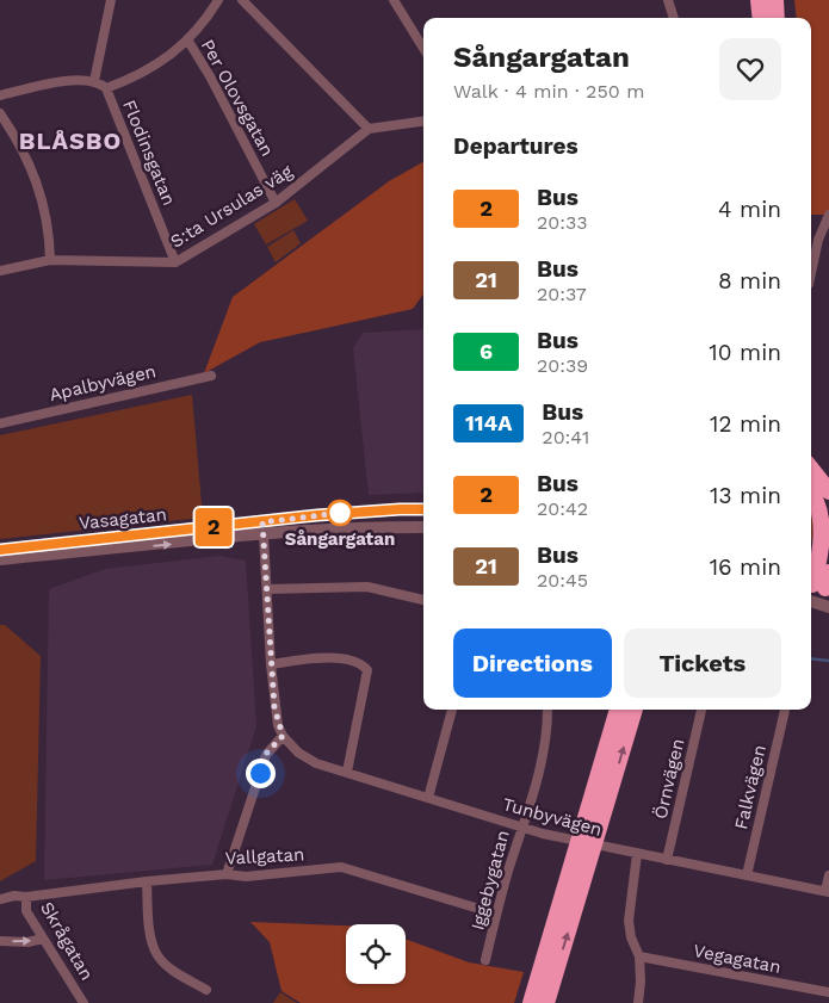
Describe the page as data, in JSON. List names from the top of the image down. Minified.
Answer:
{"streets":{"street":["Per Olovsgatan","Flodinsgatan","S:ta Ursulas väg","Apalbyvägen","Vasagatan","Örnvägen","Falkvägen","Tunbyvägen","Vallgatan","Iggebygatan","Skrågatan","Vegagatan"]},"crossings":[["Per Olovsgatan","S:ta Ursulas väg"],["Flodinsgatan","S:ta Ursulas väg"],["Örnvägen","Tunbyvägen"],["Falkvägen","Tunbyvägen"],["Tunbyvägen","Iggebygatan"],["Vallgatan","Iggebygatan"],["Vallgatan","Skrågatan"]],"districts":["BLÅSBO"],"places":["Sångargatan"],"lines":["bus line 2"],"page":{"on_map":"2","heading":[["Sångargatan","Walk · 4 min · 250 m"],"Departures"],"list":[{"mark":"2","name":"Bus","note":"20:33","value":"4 min"},{"mark":"21","name":"Bus","note":"20:37","value":"8 min"},{"mark":"6","name":"Bus","note":"20:39","value":"10 min"},{"mark":"114A","name":"Bus","note":"20:41","value":"12 min"},{"mark":"2","name":"Bus","note":"20:42","value":"13 min"},{"mark":"21","name":"Bus","note":"20:45","value":"16 min"}],"buttons":["Directions","Tickets"]}}
